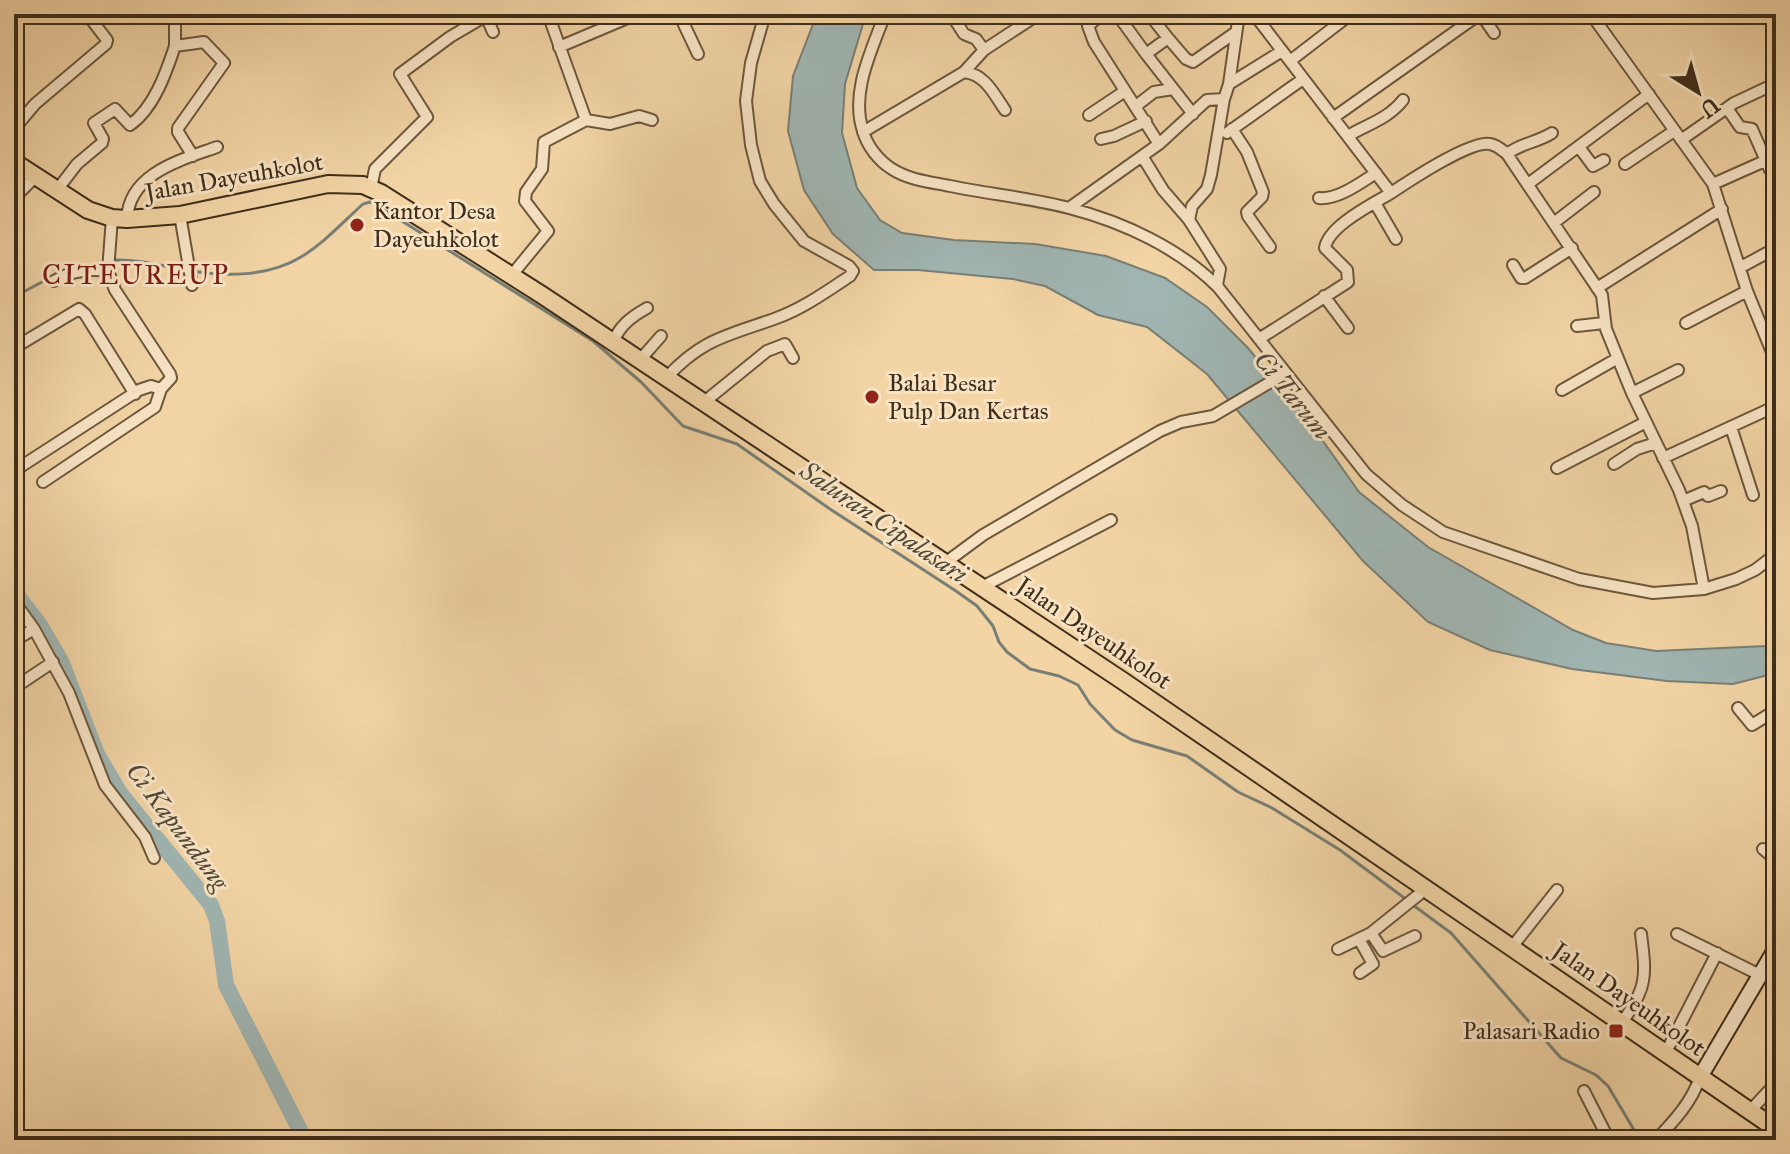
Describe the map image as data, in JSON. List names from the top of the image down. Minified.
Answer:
{"streets":{"main road":["Jalan Dayeuhkolot"]},"districts":["CITEUREUP"],"water":["Ci Tarum","Saluran Cipalasari","Ci Kapundung"],"places":{"other":["Kantor Desa Dayeuhkolot","Balai Besar Pulp Dan Kertas"],"transit":["Palasari Radio"]},"north":"bottom right"}
